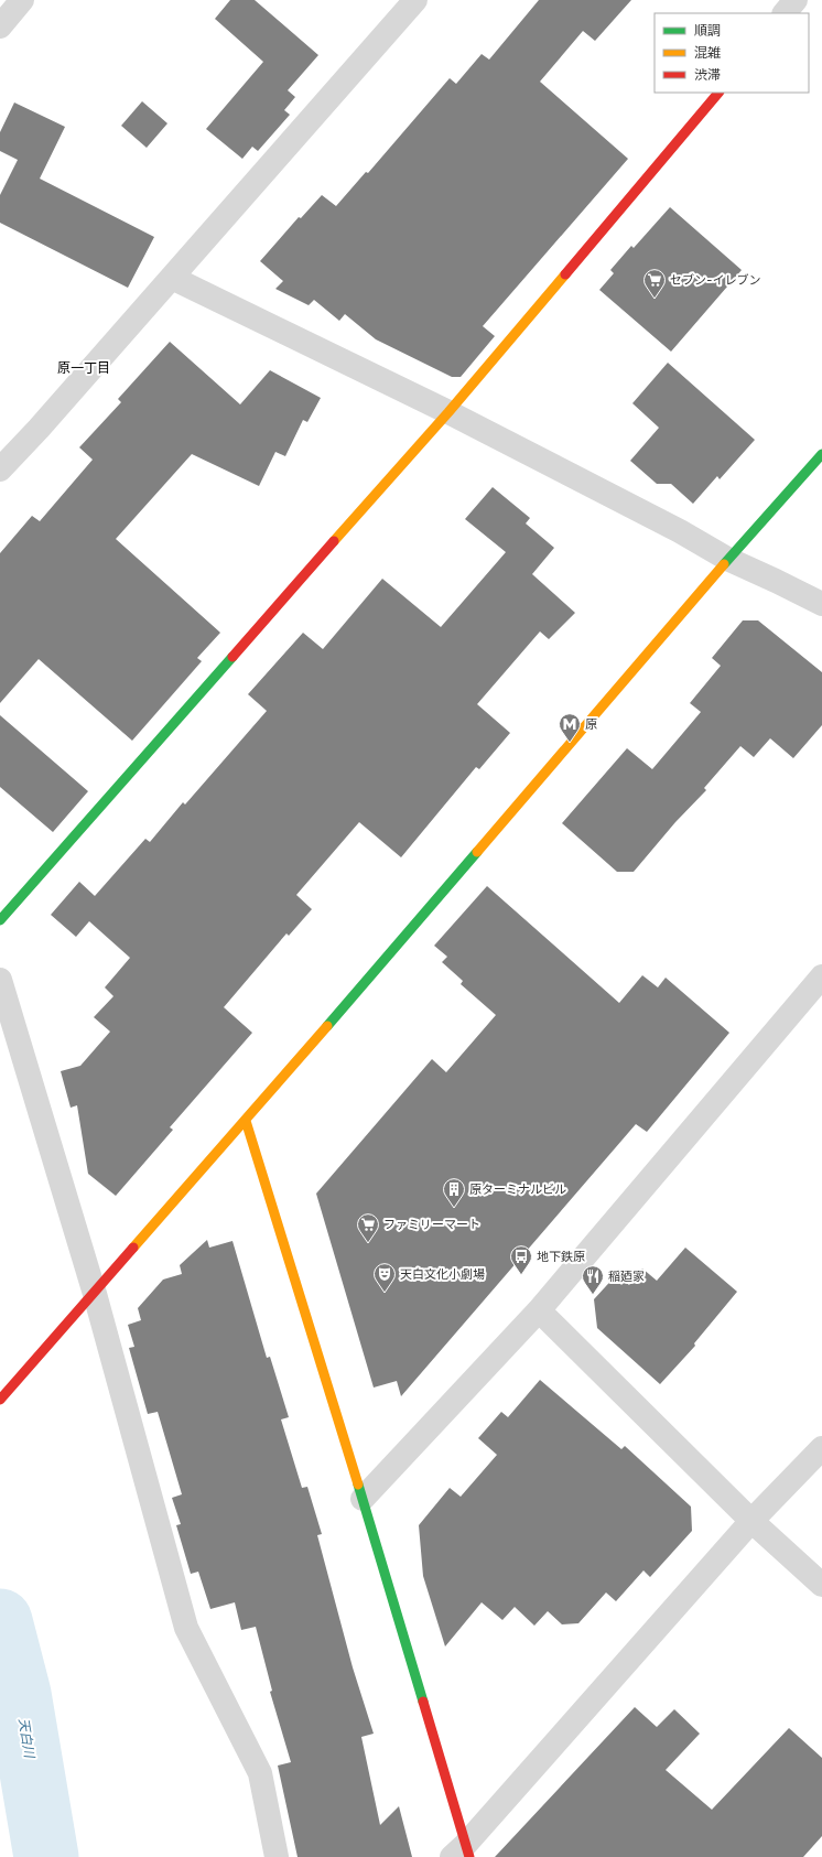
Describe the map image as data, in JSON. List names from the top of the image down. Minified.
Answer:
{"districts":["原一丁目"],"water":["天白川"],"places":{"supermarket":["セブン-イレブン","ファミリーマート"],"metro station":["原"],"building":["原ターミナルビル"],"bus stop":["地下鉄原"],"theatre":["天白文化小劇場"],"restaurant":["稲廼家"]},"legend":["順調","混雑","渋滞"]}
